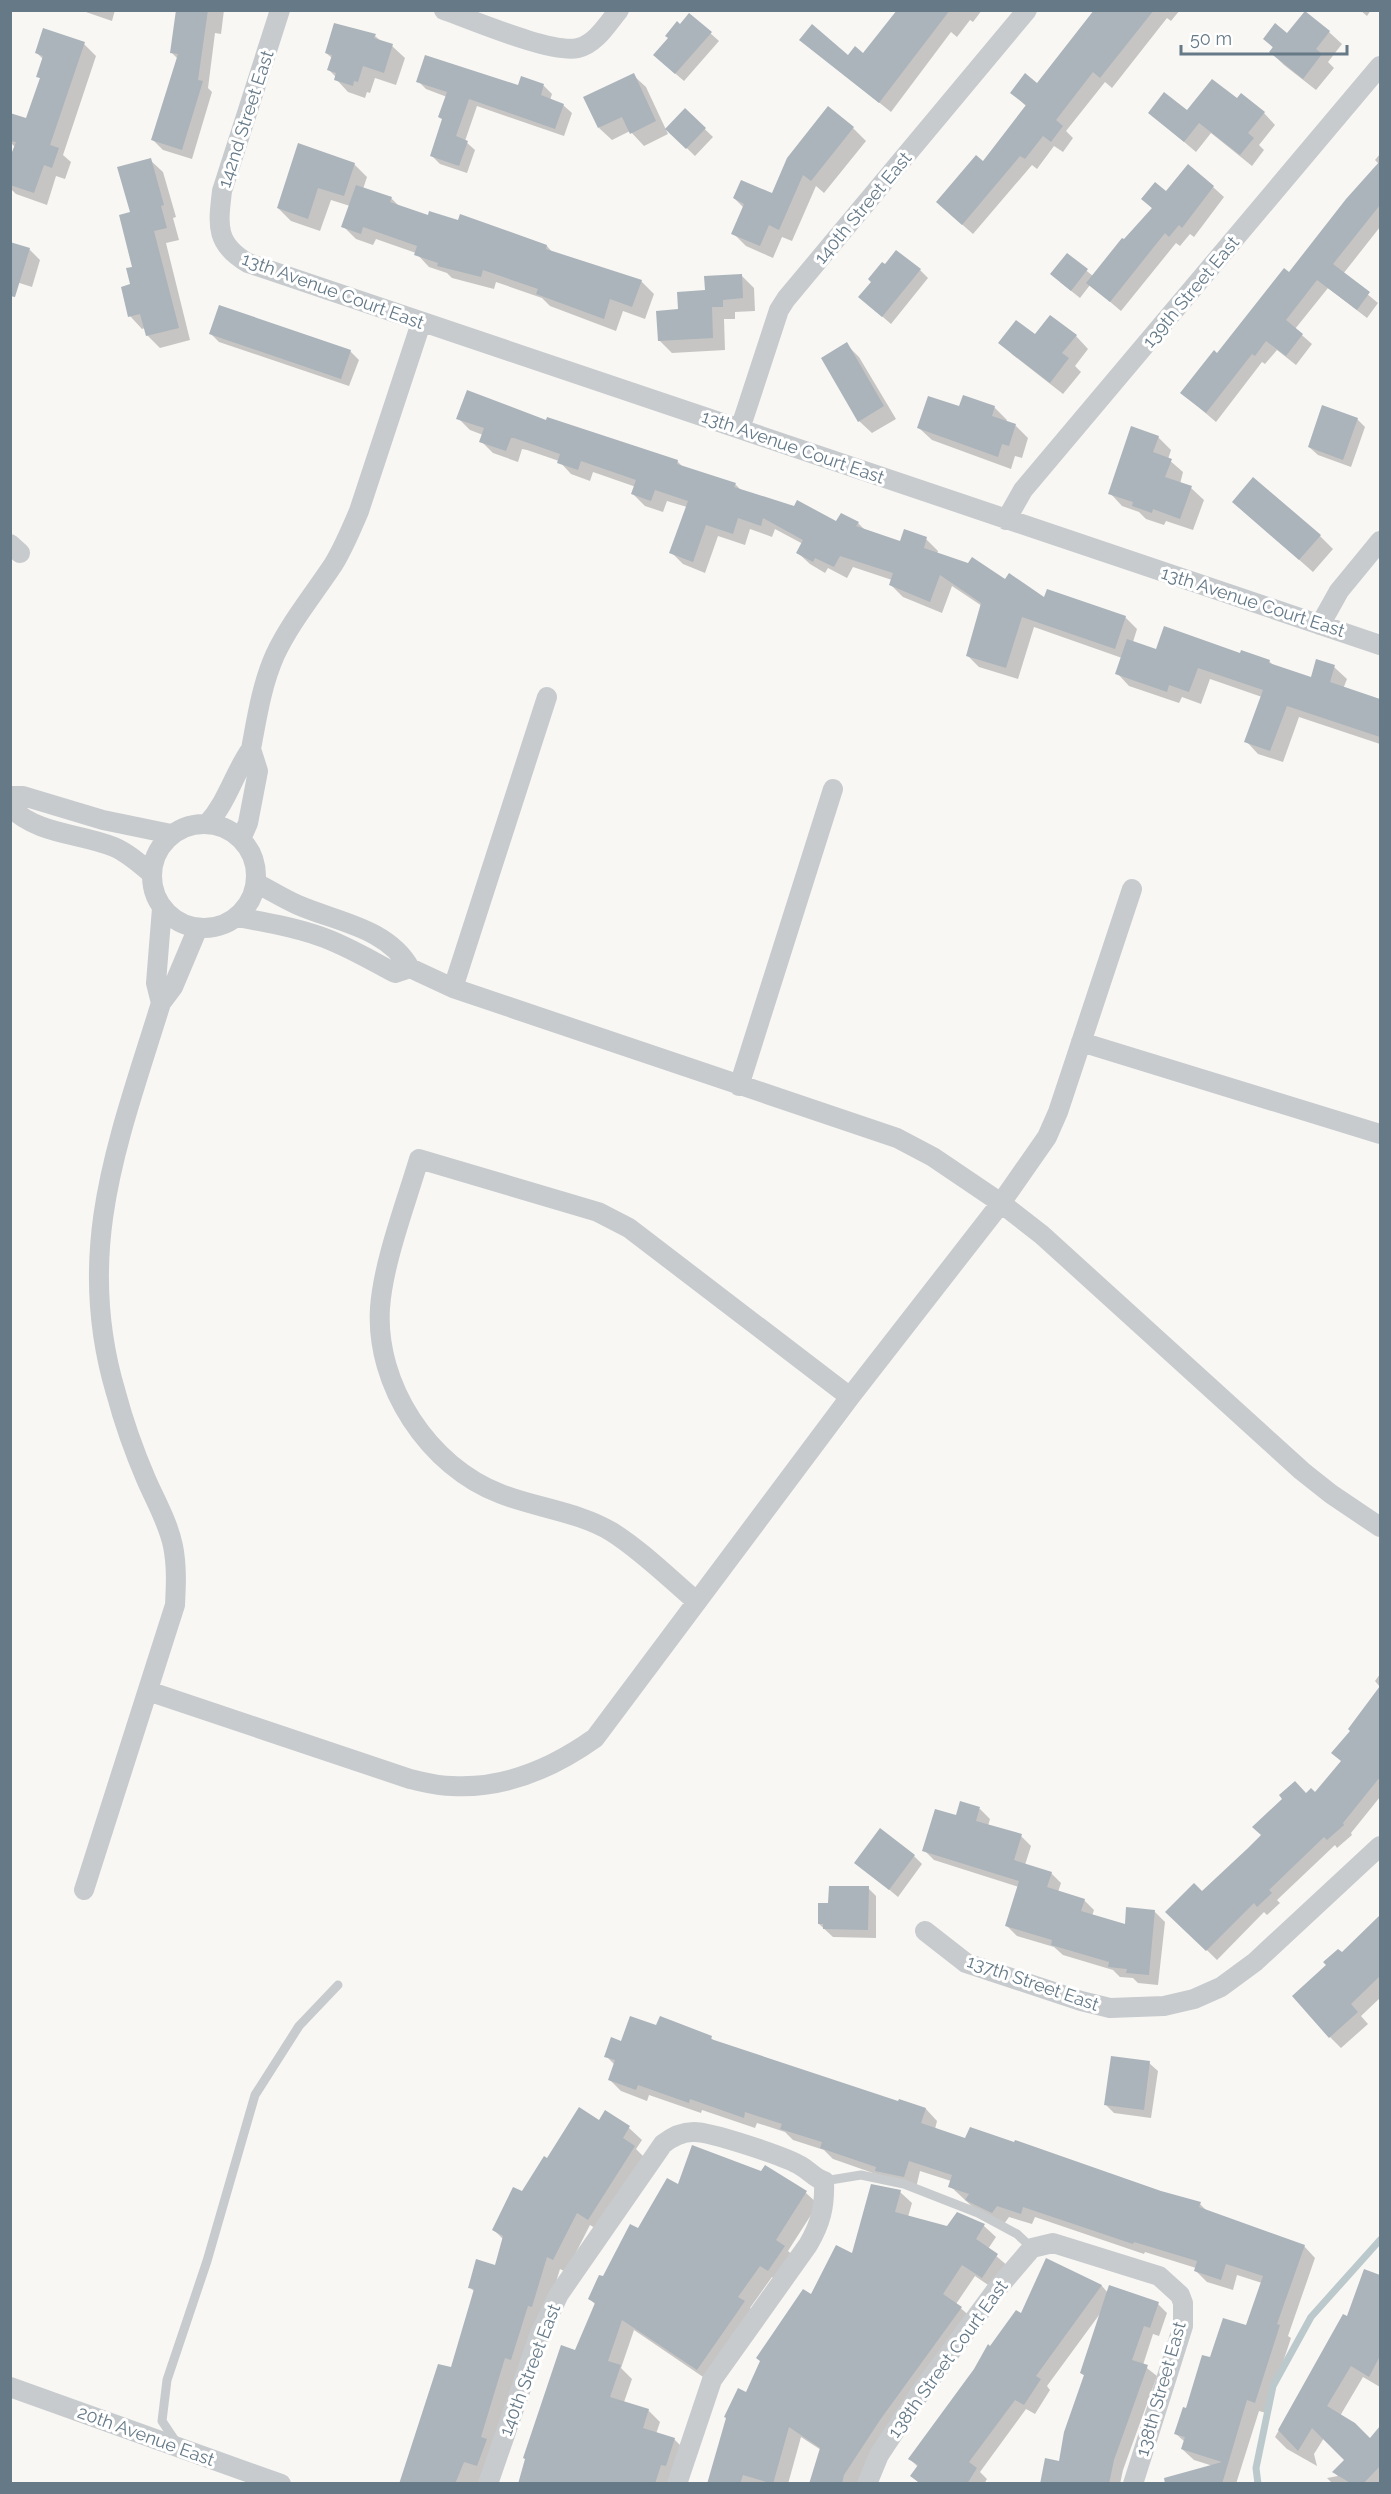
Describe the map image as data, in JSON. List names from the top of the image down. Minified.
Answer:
{"streets":{"street":["142nd Street East","140th Street East","13th Avenue Court East","139th Street East","137th Street East","138th Street Court East","138th Street East","20th Avenue East"]},"crossings":[["142nd Street East","13th Avenue Court East"],["140th Street East","13th Avenue Court East"],["13th Avenue Court East","139th Street East"],["138th Street Court East","138th Street East"]],"scale_bar":"50 m"}
